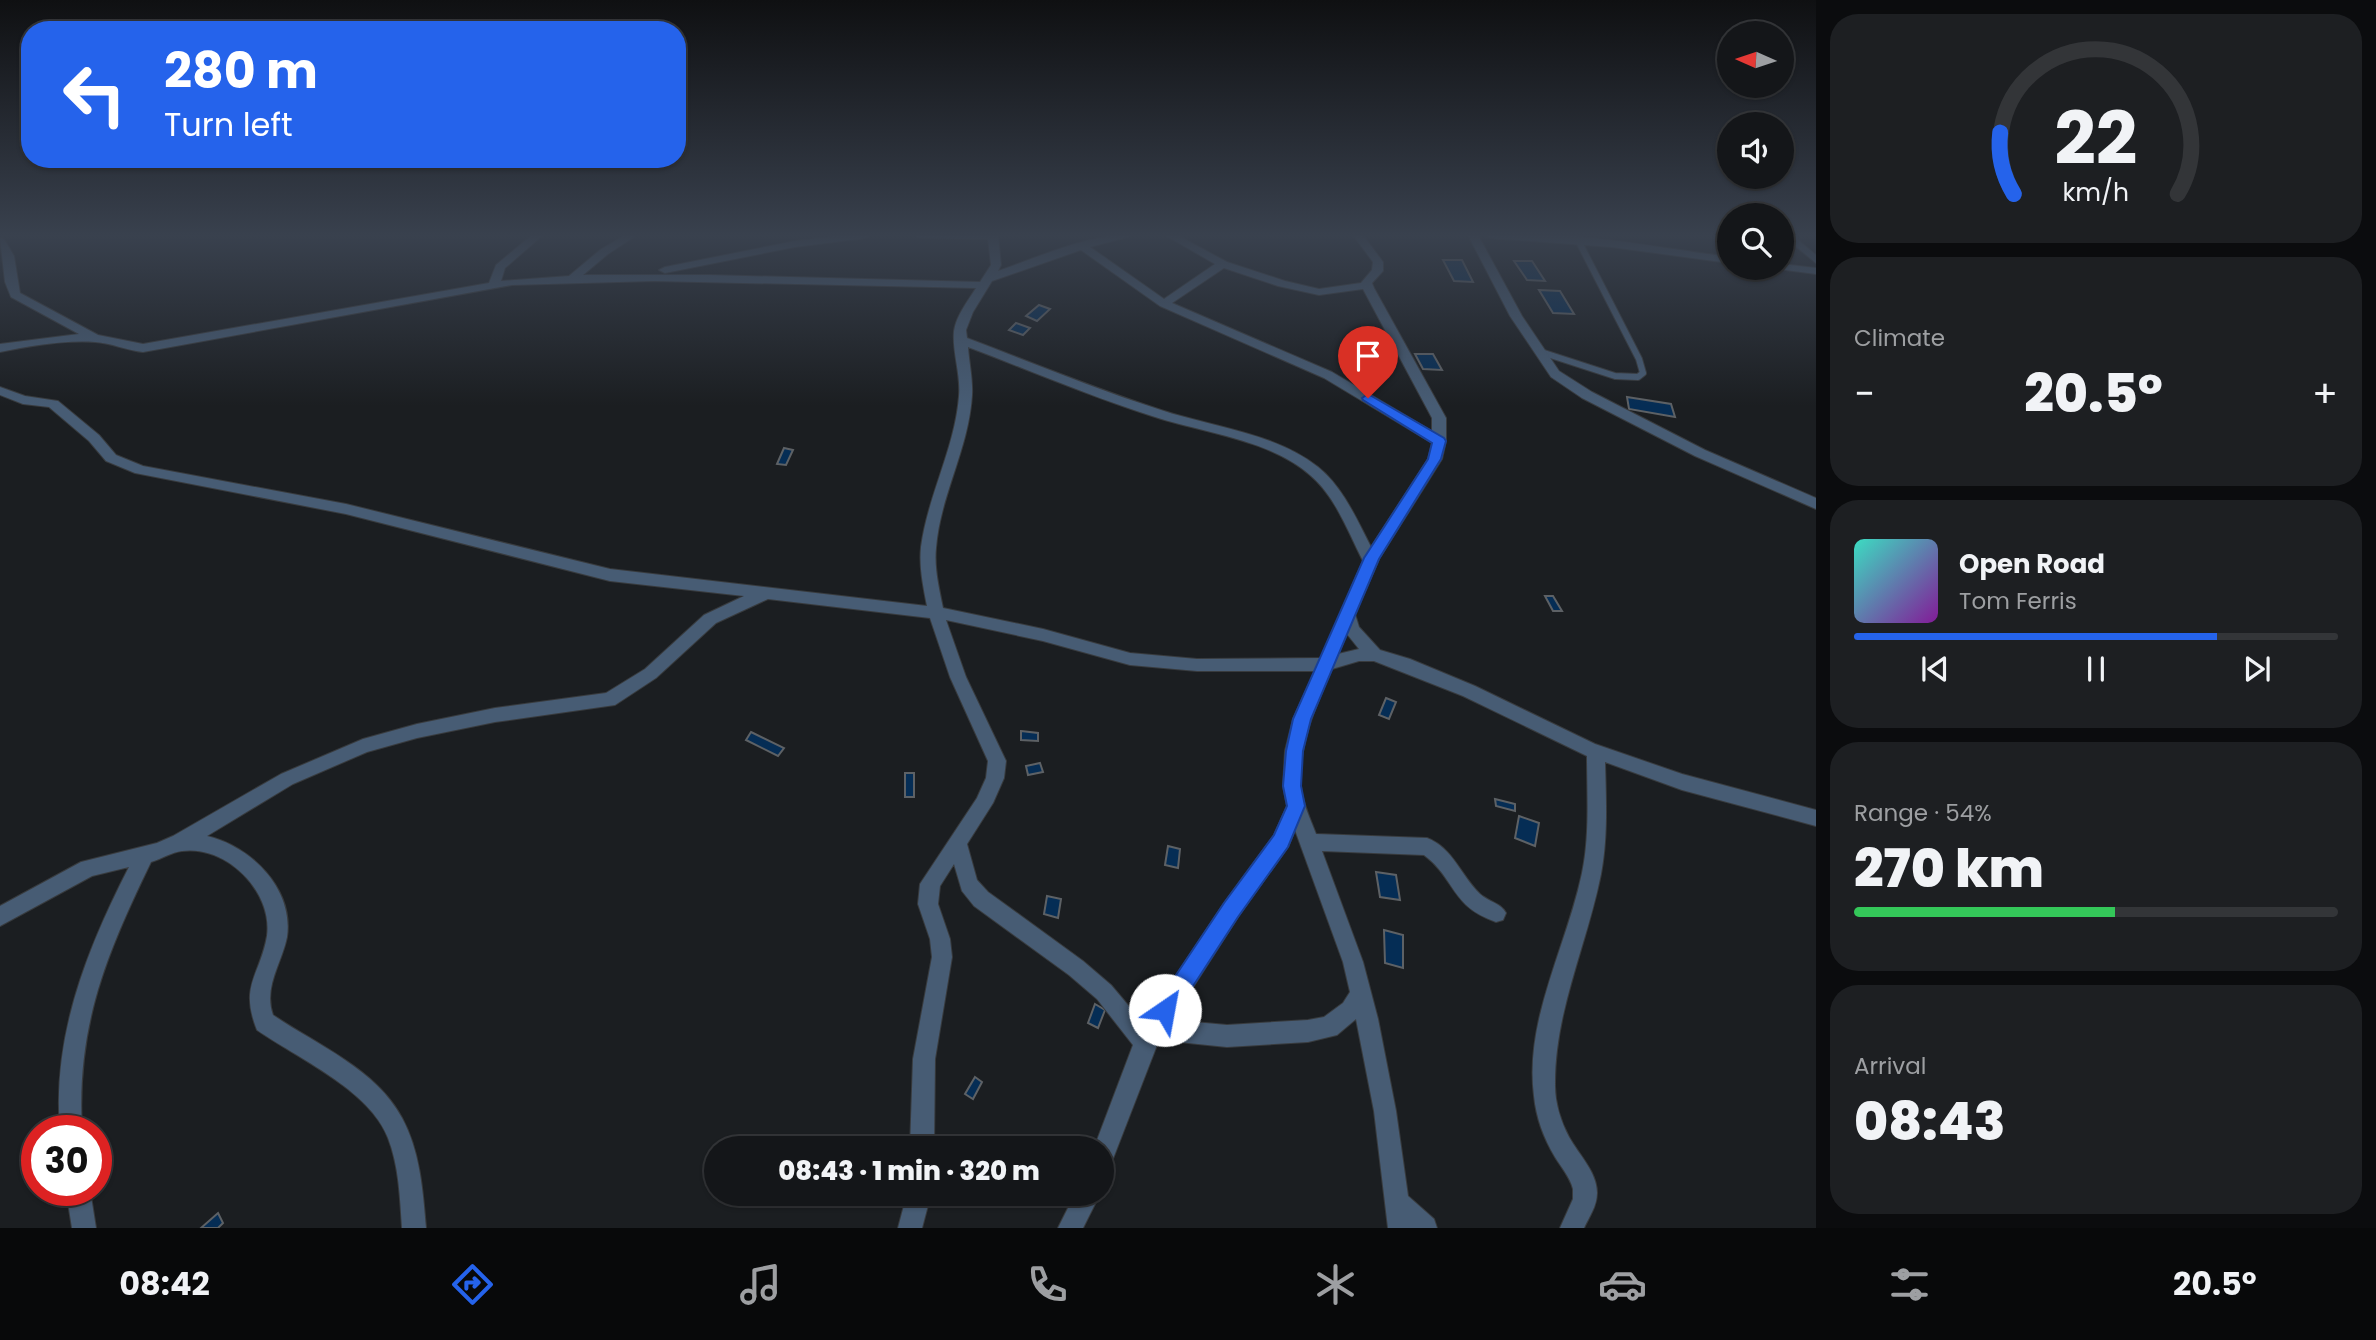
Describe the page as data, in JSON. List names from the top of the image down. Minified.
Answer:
{"north":"left","page":{"turn":["280 m","Turn left"],"tile":["Climate",["Range · 54%","270 km"],["Arrival","08:43"]],"heat":["−","20.5°","+"],"song":["Open Road","Tom Ferris"],"limit":"30","trip":"08:43 · 1 min · 320 m","tabs":["08:42","20.5°"],"gauge":["22","km/h"]}}
